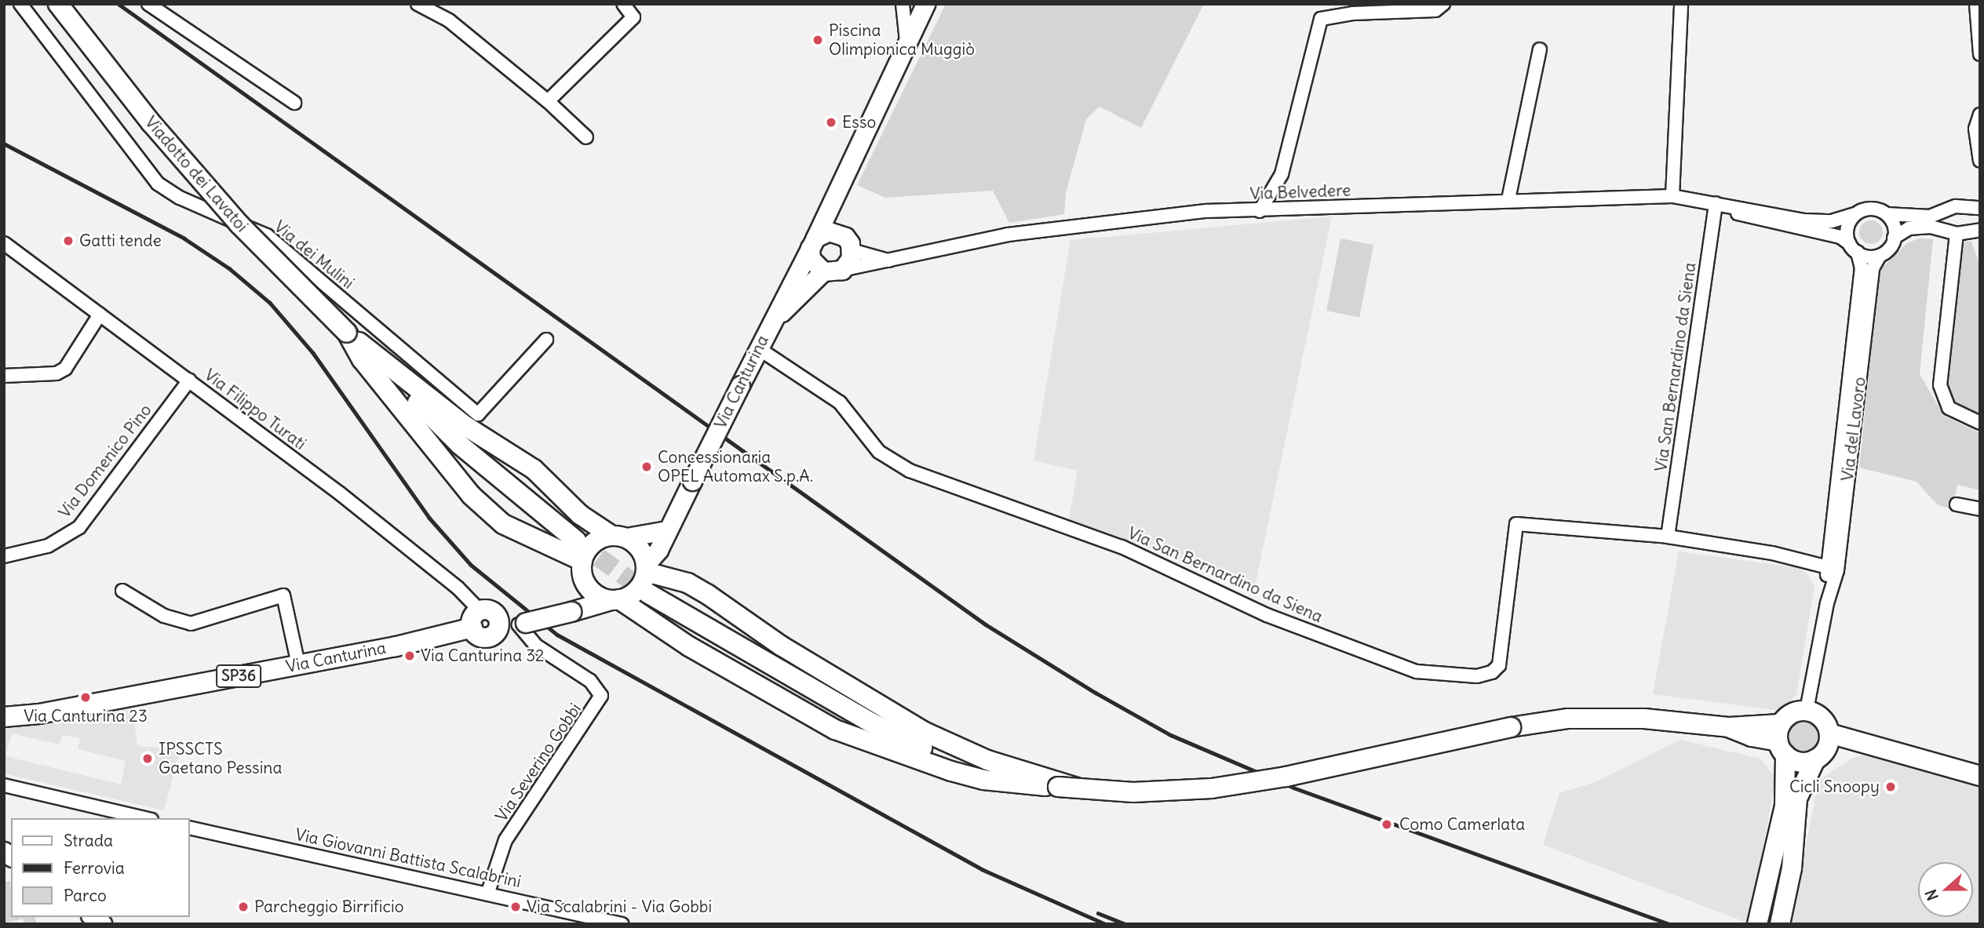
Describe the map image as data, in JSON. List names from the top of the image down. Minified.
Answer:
{"streets":{"main road":["Viadotto dei Lavatoi","Via Canturina","SP36"],"street":["Via Belvedere","Via dei Mulini","Via San Bernardino da Siena","Via Filippo Turati","Via del Lavoro","Via Domenico Pino","Via Severino Gobbi","Via Giovanni Battista Scalabrini"]},"crossings":[["Via Belvedere","Via San Bernardino da Siena"],["Via Belvedere","Via Canturina"],["Via Belvedere","Via del Lavoro"],["Via San Bernardino da Siena","Via Canturina"],["Via San Bernardino da Siena","Via del Lavoro"],["Via Canturina","Via Filippo Turati"],["Via Filippo Turati","Via Domenico Pino"],["Via Severino Gobbi","Via Giovanni Battista Scalabrini"]],"places":["Piscina Olimpionica Muggiò","Esso","Gatti tende","Concessionaria OPEL Automax S.p.A.","Via Canturina 32","Via Canturina 23","IPSSCTS Gaetano Pessina","Cicli Snoopy","Como Camerlata","Parcheggio Birrificio","Via Scalabrini - Via Gobbi"],"legend":["Strada","Ferrovia","Parco"],"north":"left"}
